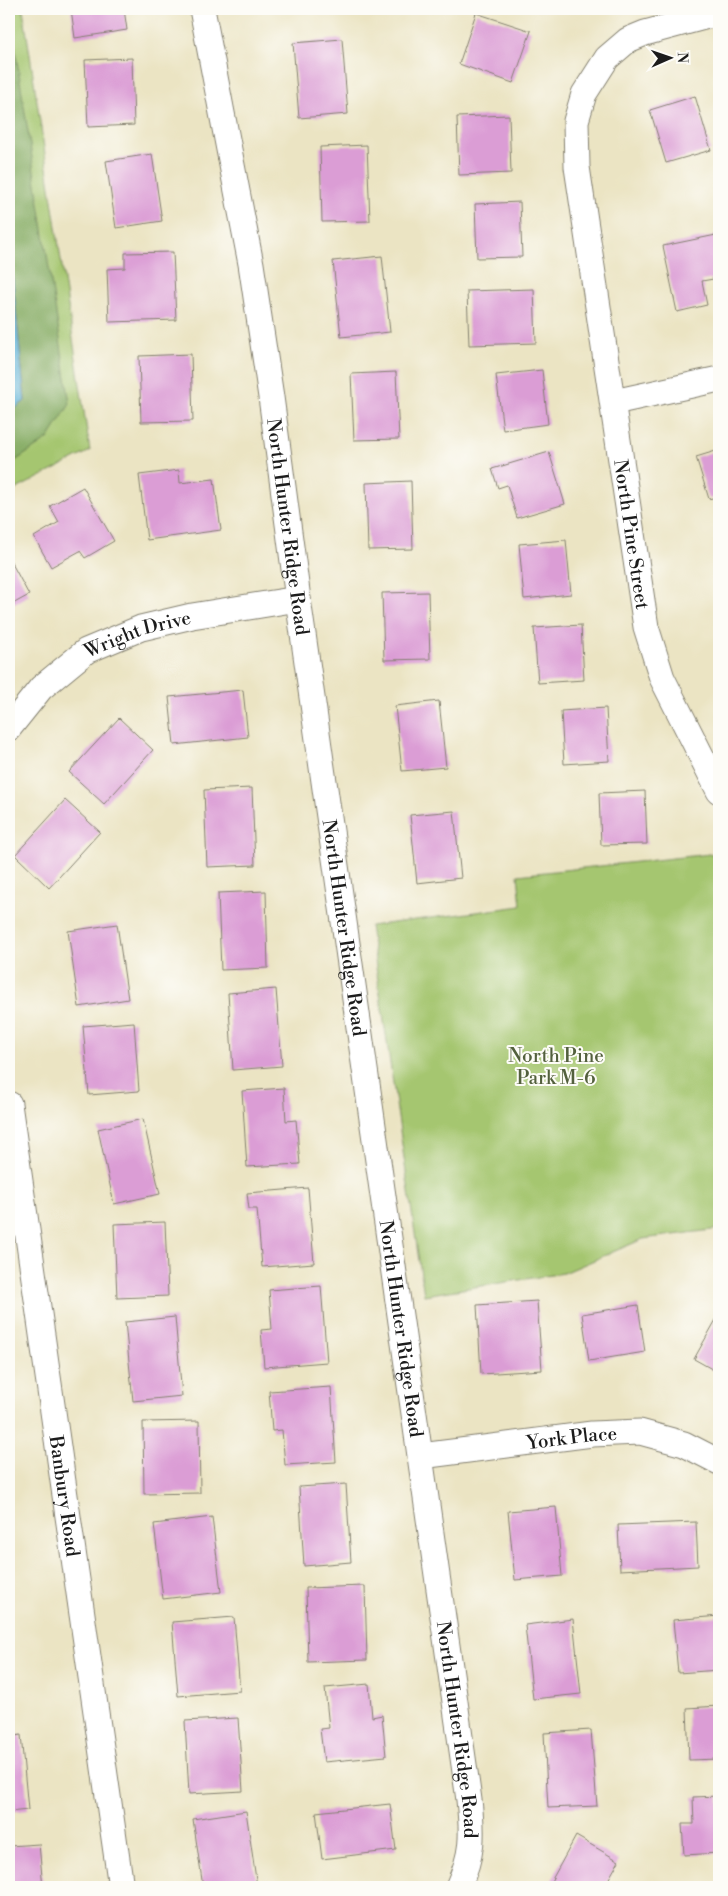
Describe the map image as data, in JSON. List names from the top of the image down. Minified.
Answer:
{"streets":{"street":["North Hunter Ridge Road","North Pine Street","Wright Drive","York Place","Banbury Road"]},"crossings":[["North Hunter Ridge Road","Wright Drive"],["North Hunter Ridge Road","York Place"]],"parks":["North Pine Park M-6"],"north":"right"}
